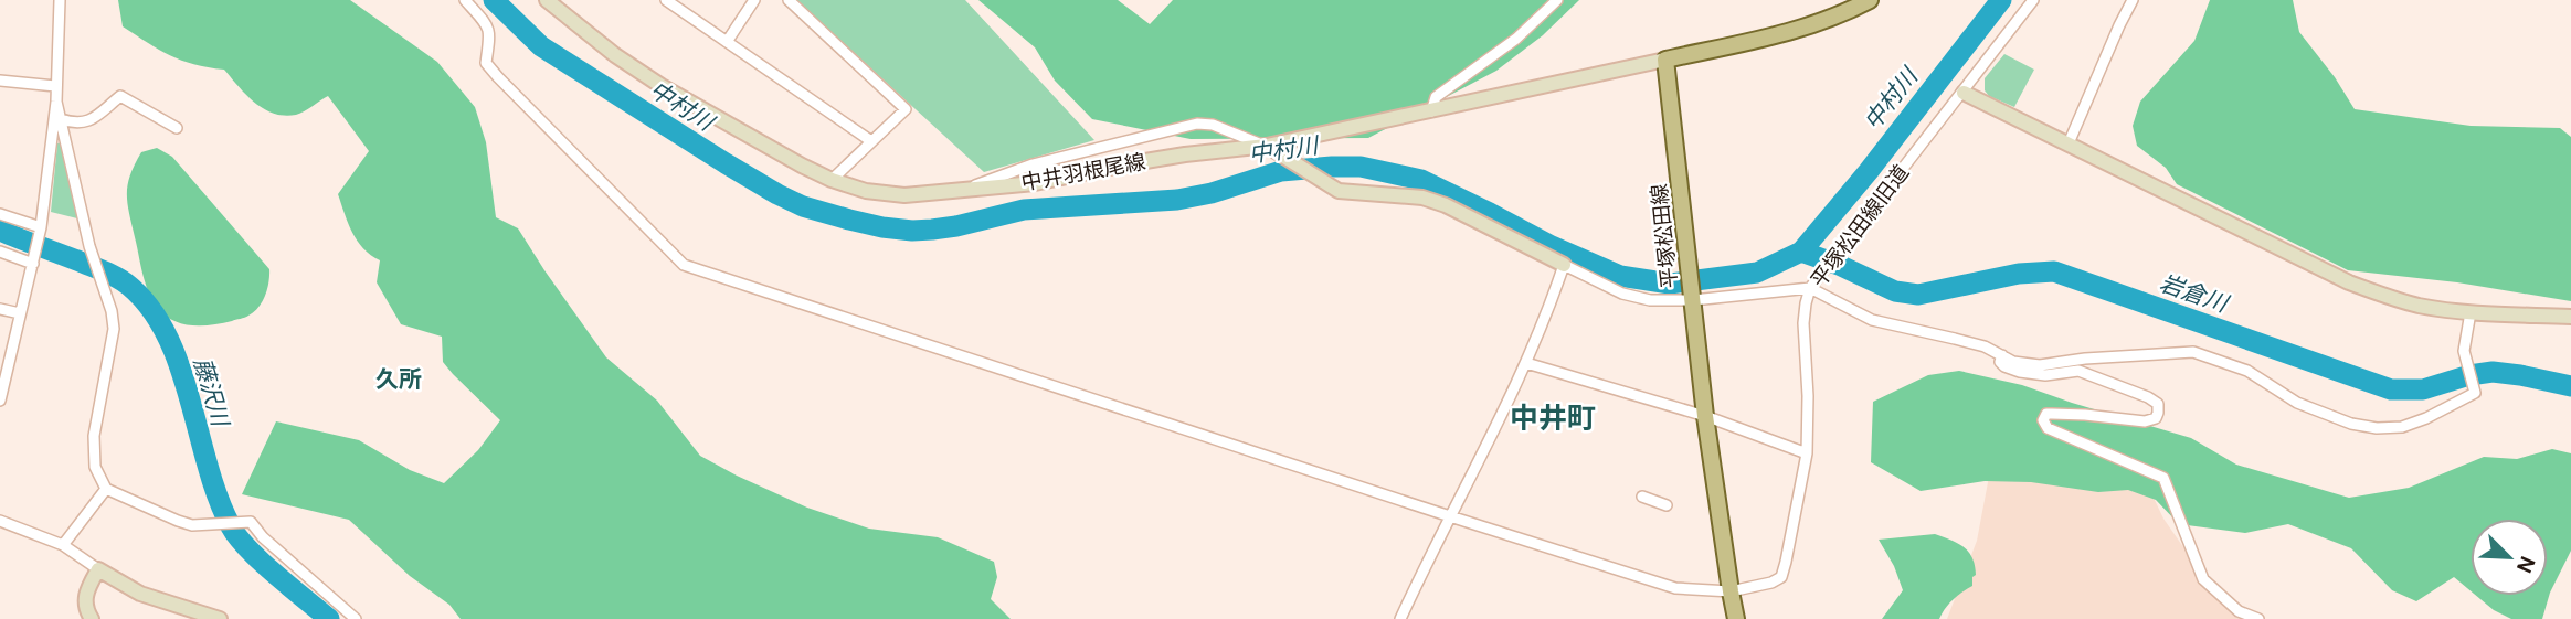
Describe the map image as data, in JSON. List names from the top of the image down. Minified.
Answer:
{"streets":{"main road":["中井羽根尾線","平塚松田線"],"street":["平塚松田線旧道"]},"crossings":[["中井羽根尾線","平塚松田線"],["平塚松田線旧道","平塚松田線"]],"districts":["久所","中井町"],"water":["中村川","岩倉川","藤沢川"],"north":"bottom right"}
